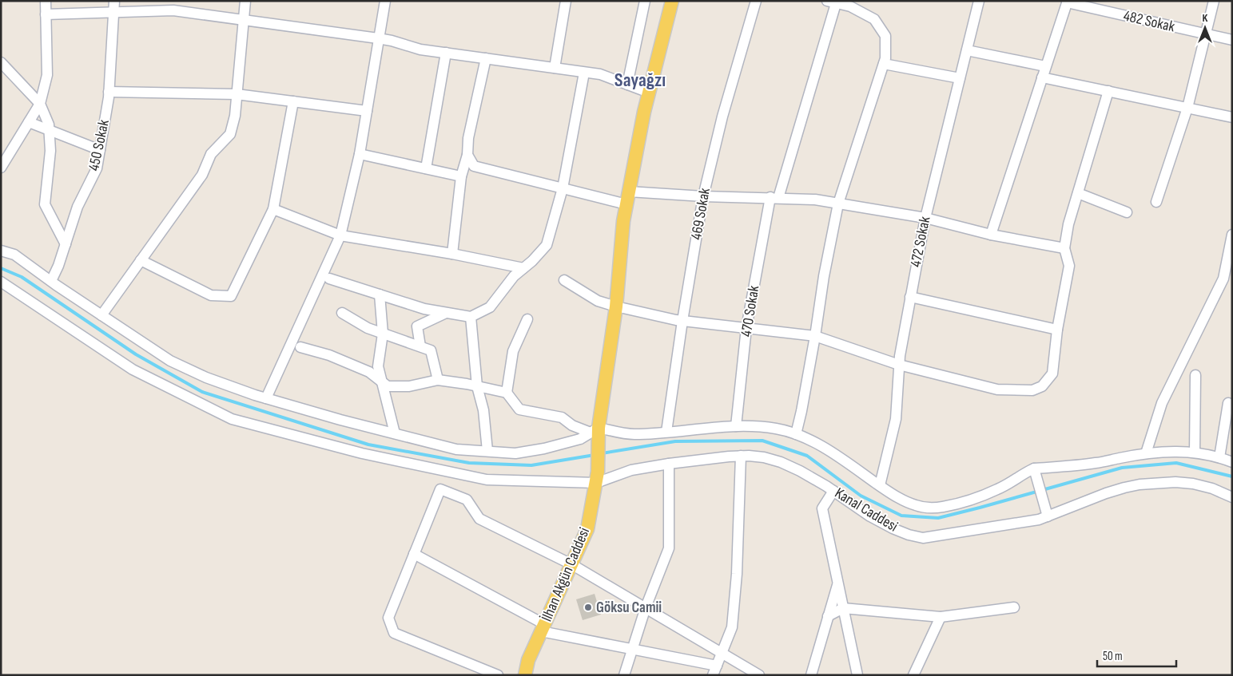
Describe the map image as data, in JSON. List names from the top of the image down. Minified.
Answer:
{"streets":{"main road":["İlhan Akgün Caddesi"],"street":["482 Sokak","450 Sokak","469 Sokak","472 Sokak","470 Sokak","Kanal Caddesi"]},"crossings":[["Kanal Caddesi","İlhan Akgün Caddesi"]],"districts":["Sayağzı"],"places":["Göksu Camii"],"scale_bar":"50 m","north":"top"}
